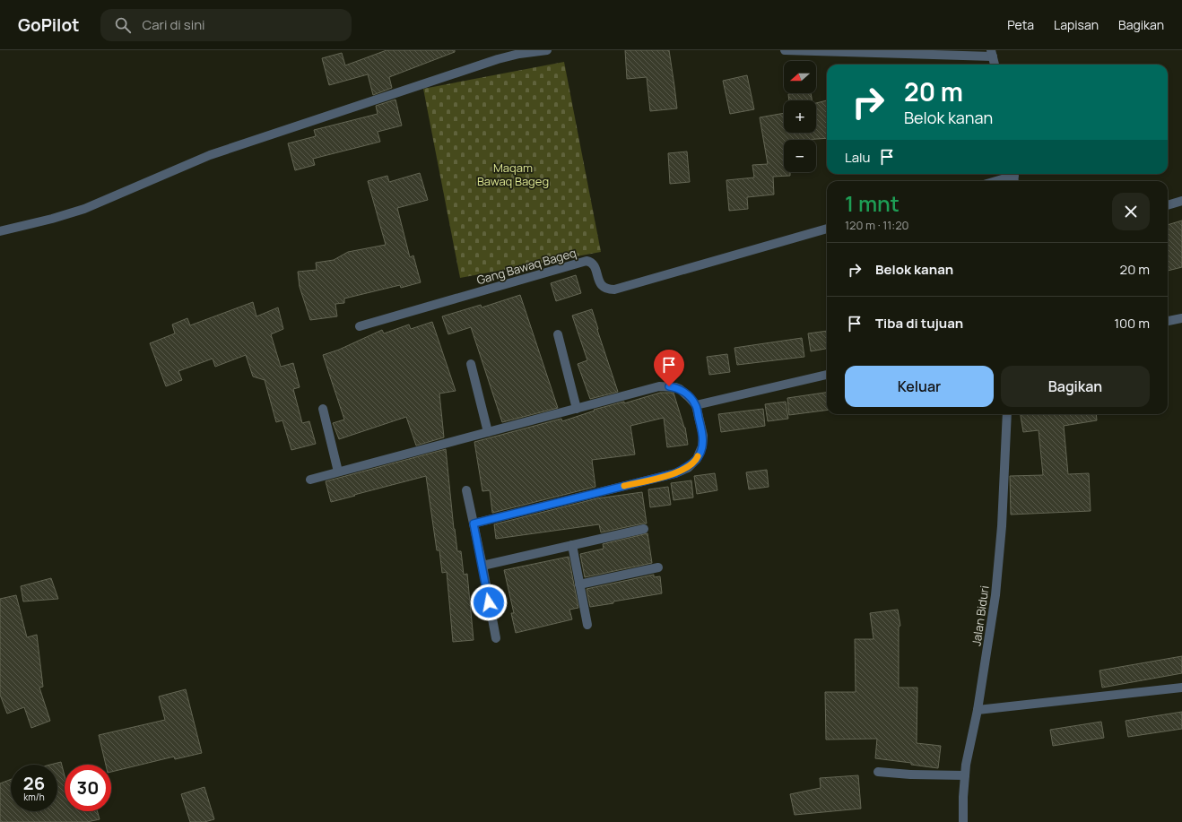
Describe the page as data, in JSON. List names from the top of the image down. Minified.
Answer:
{"streets":{"street":["Gang Bawaq Bageq","Jalan Biduri"]},"parks":["Maqam Bawaq Bageg"],"north":"left","page":{"header":"GoPilot","search":"Cari di sini","nav":["Peta","Lapisan","Bagikan"],"map_buttons":["+","−"],"turn":["20 m","Belok kanan"],"then":"Lalu","heading":["1 mnt","120 m · 11:20"],"list":[{"name":"Belok kanan","value":"20 m"},{"name":"Tiba di tujuan","value":"100 m"}],"buttons":["Keluar","Bagikan"],"speed":"26 km/h","limit":"30"}}
